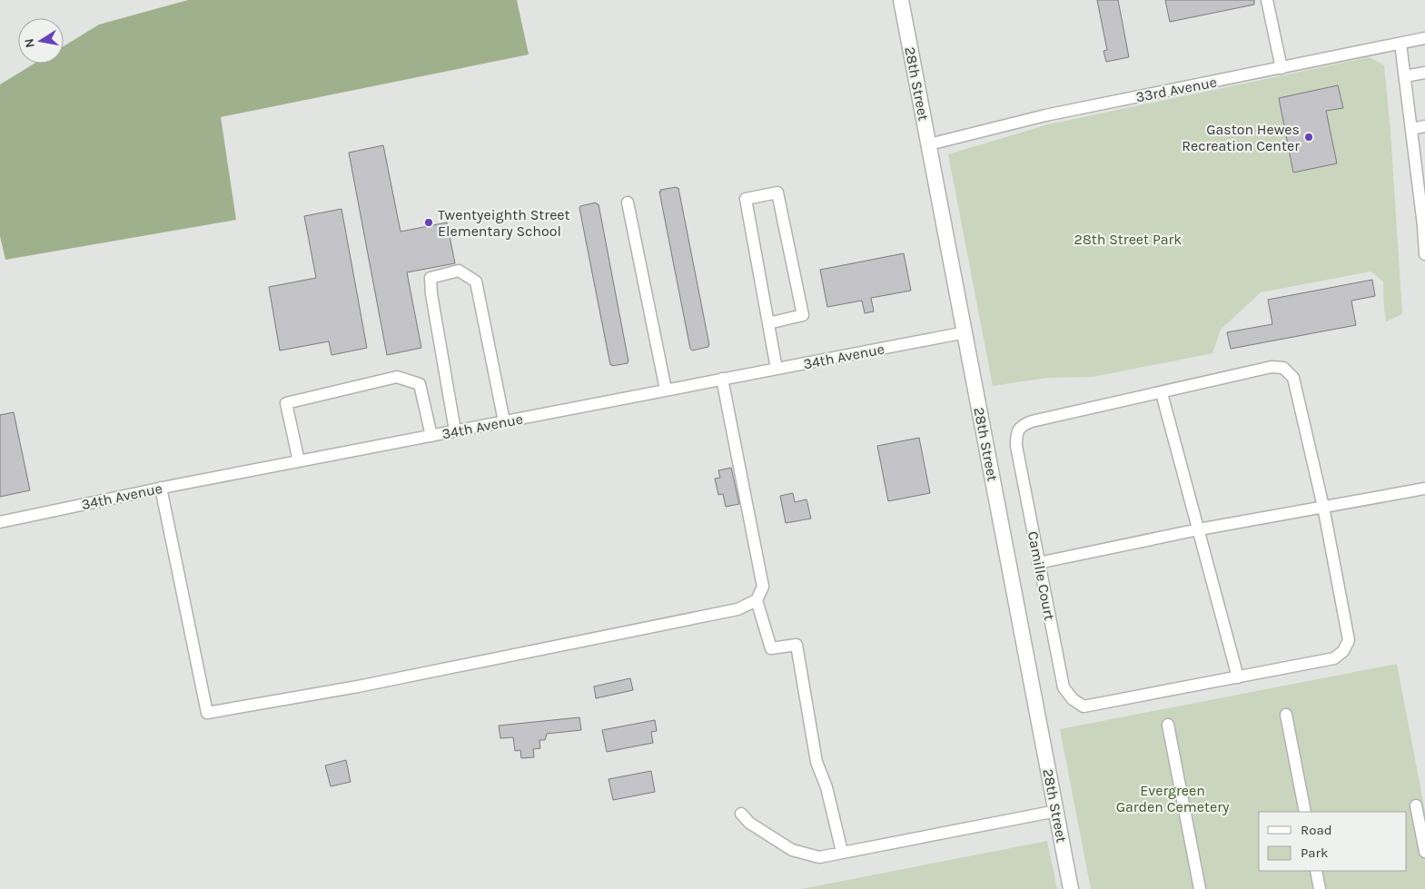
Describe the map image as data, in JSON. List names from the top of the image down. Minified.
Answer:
{"streets":{"main road":["28th Street"],"street":["33rd Avenue","34th Avenue","Camille Court"]},"crossings":[["28th Street","33rd Avenue"],["28th Street","34th Avenue"]],"parks":["28th Street Park","Evergreen Garden Cemetery"],"places":["Gaston Hewes Recreation Center","Twentyeighth Street Elementary School"],"legend":["Road","Park"],"north":"left"}
